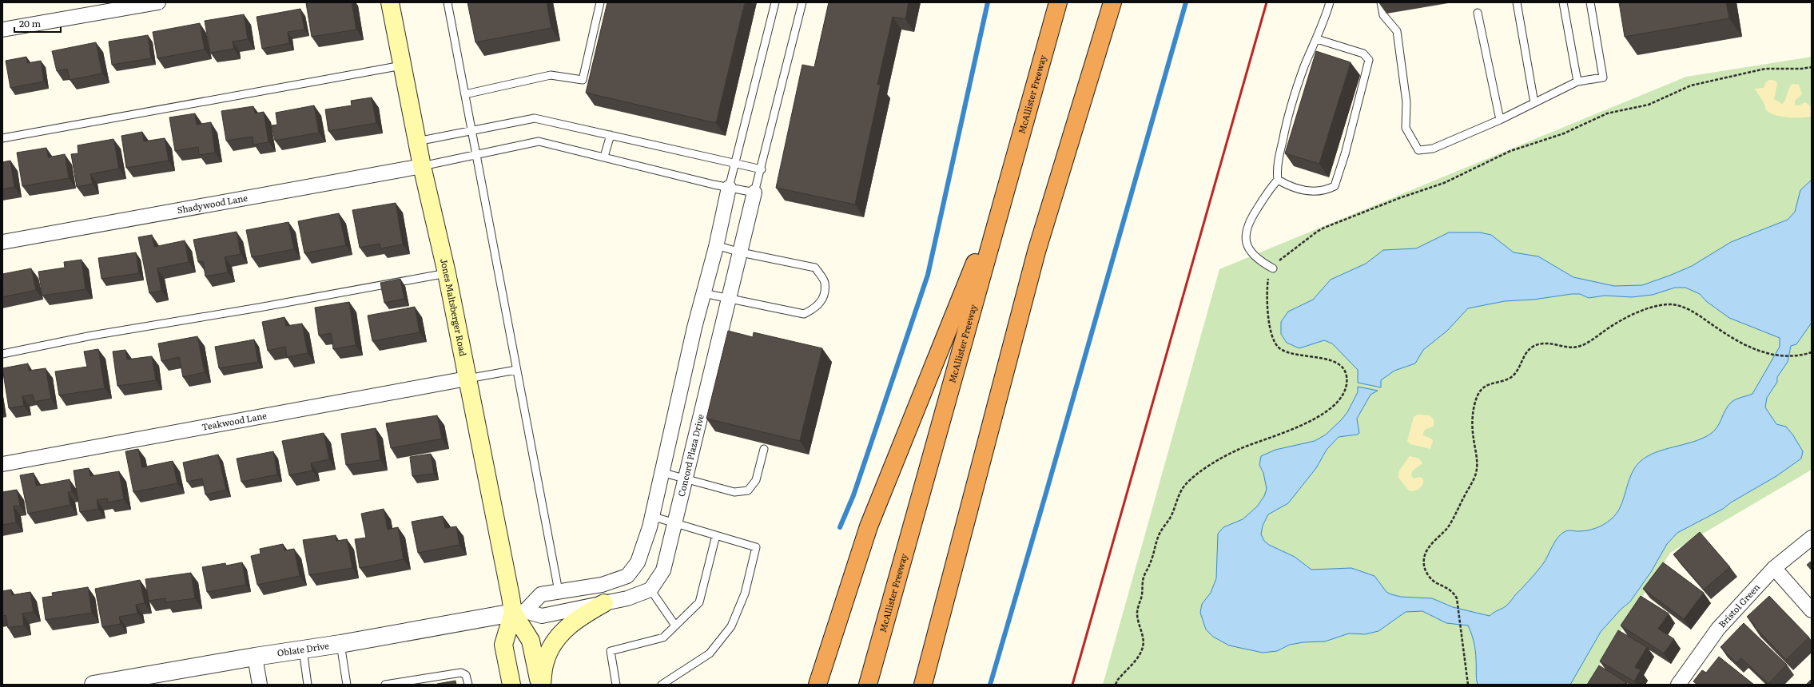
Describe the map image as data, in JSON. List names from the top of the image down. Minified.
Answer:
{"streets":{"highway":["McAllister Freeway"],"main road":["Jones Maltsberger Road"],"street":["Shadywood Lane","Teakwood Lane","Concord Plaza Drive","Bristol Green","Oblate Drive"]},"crossings":[["Shadywood Lane","Jones Maltsberger Road"],["Jones Maltsberger Road","Teakwood Lane"],["Jones Maltsberger Road","Oblate Drive"]],"scale_bar":"20 m"}
